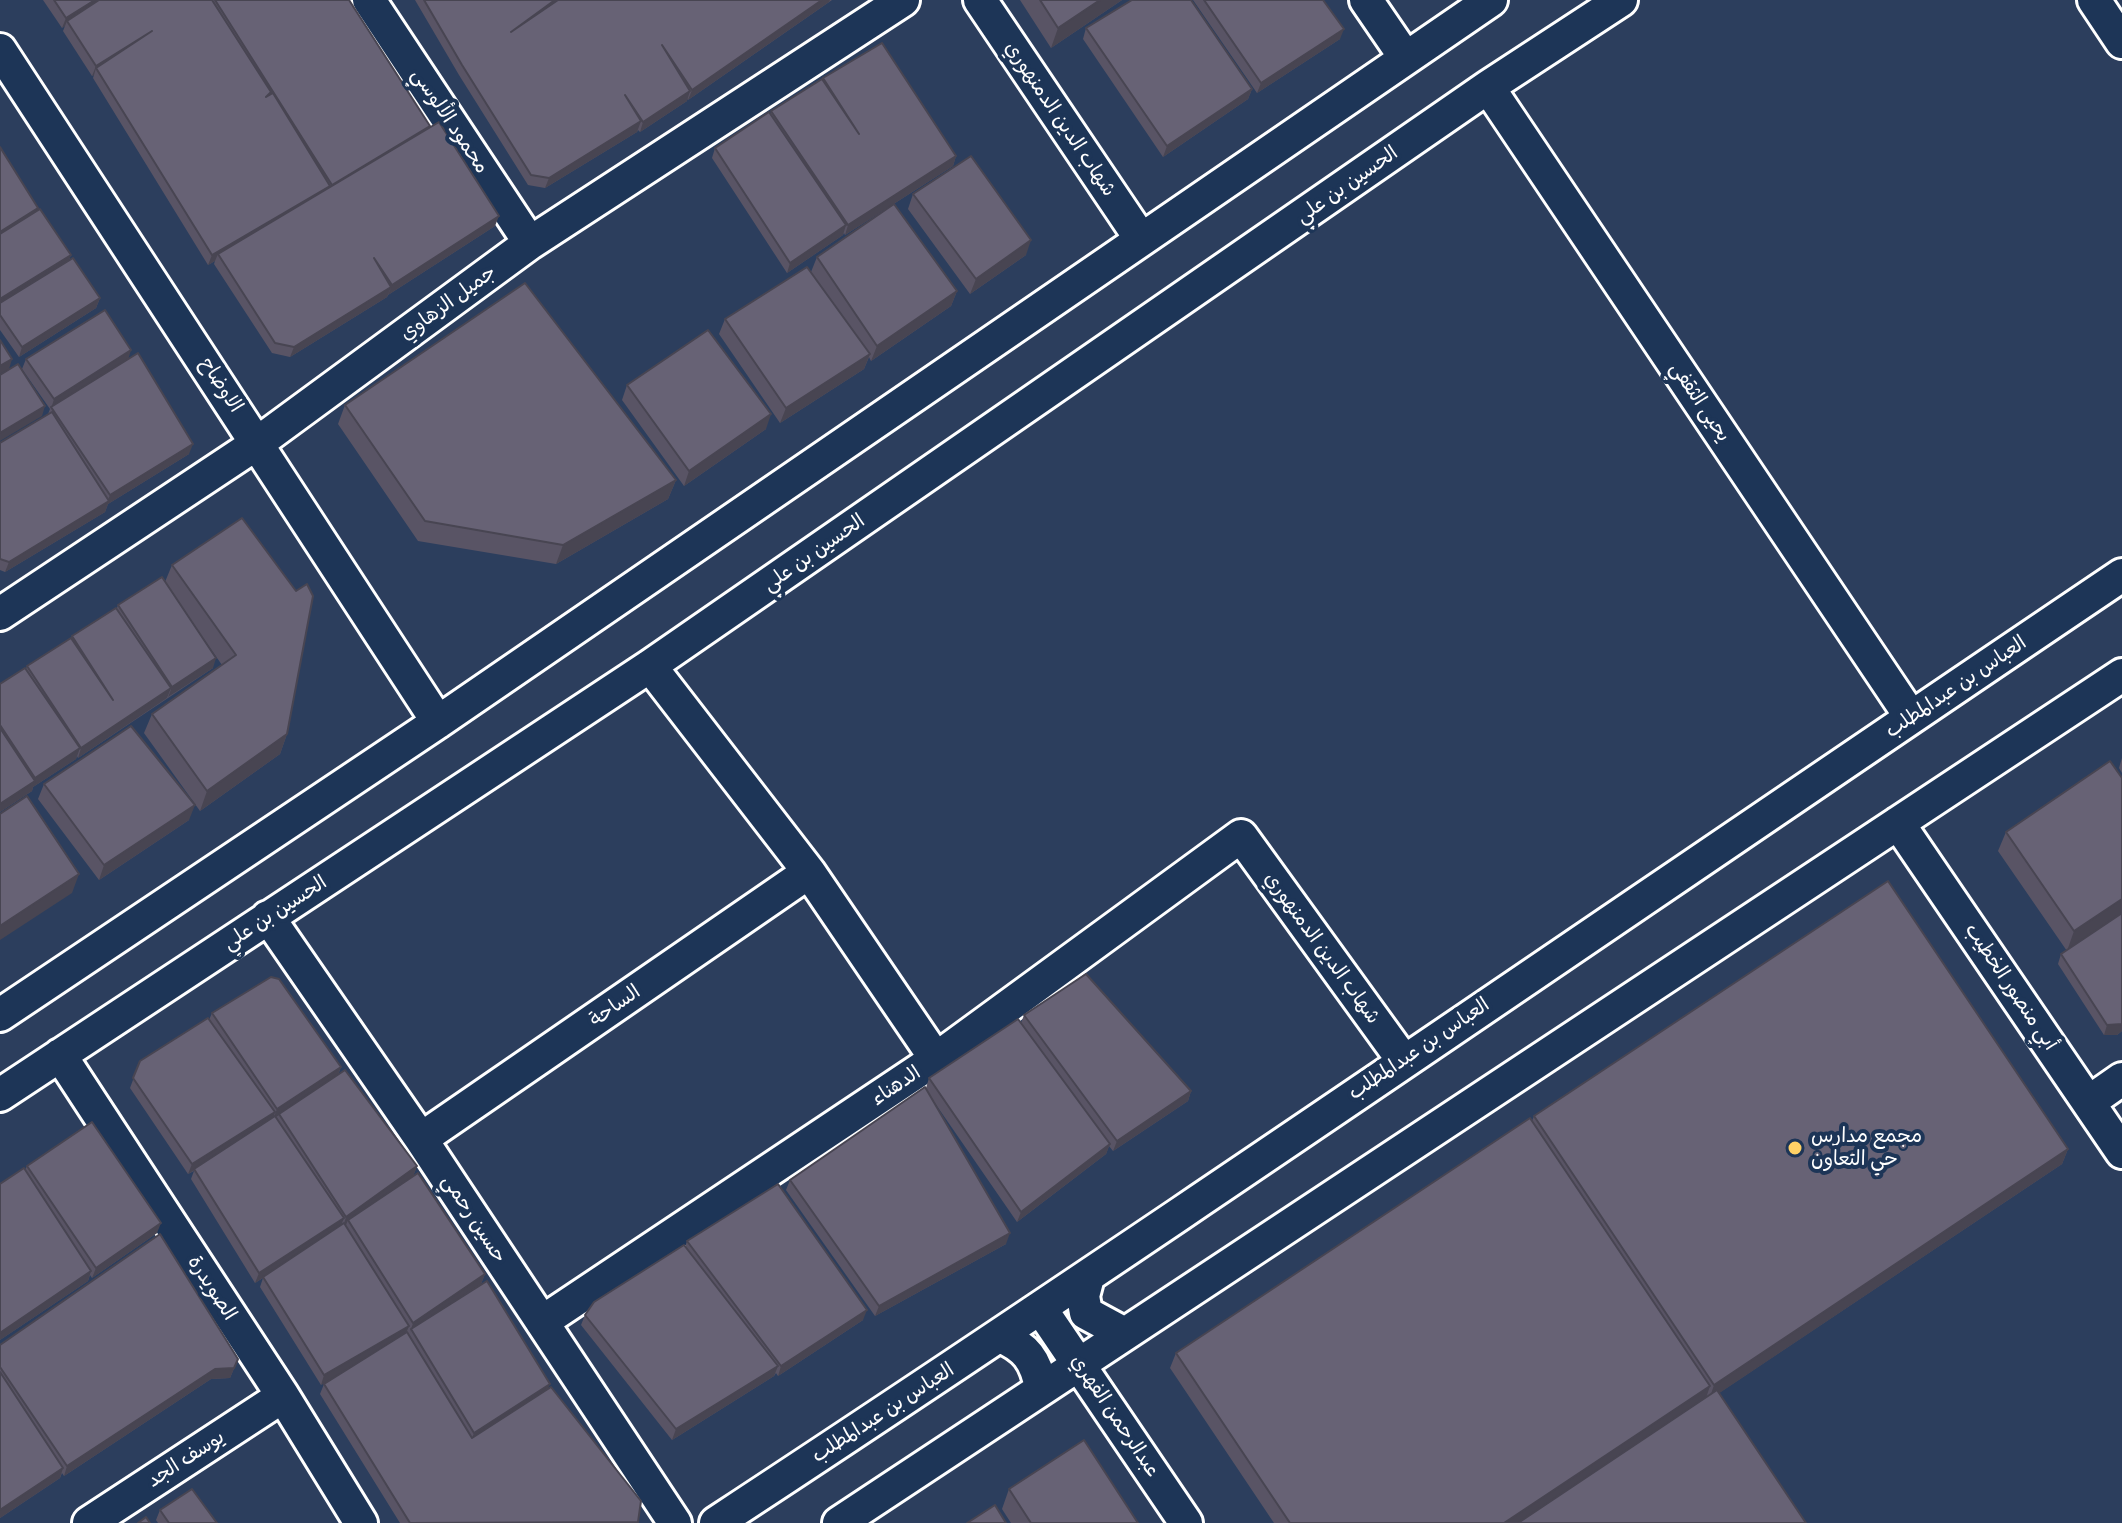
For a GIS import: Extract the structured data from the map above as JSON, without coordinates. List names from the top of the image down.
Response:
{
  "streets": {
    "street": [
      "شهاب الدين الدمنهوري",
      "محمود الألوسي",
      "الحسين بن علي",
      "جميل الزهاوي",
      "الاوضاح",
      "يحيى الثقفي",
      "العباس بن عبدالمطلب",
      "أبي منصور الخطيب",
      "الساحة",
      "الدهناء",
      "حسين رحمي",
      "الصويدرة",
      "عبدالرحمن الفهري",
      "يوسف الجد"
    ]
  },
  "crossings": [
    ["شهاب الدين الدمنهوري", "العباس بن عبدالمطلب"],
    ["شهاب الدين الدمنهوري", "الدهناء"],
    ["محمود الألوسي", "جميل الزهاوي"],
    ["الحسين بن علي", "يحيى الثقفي"],
    ["الحسين بن علي", "حسين رحمي"],
    ["الحسين بن علي", "الصويدرة"],
    ["جميل الزهاوي", "الاوضاح"],
    ["يحيى الثقفي", "العباس بن عبدالمطلب"],
    ["العباس بن عبدالمطلب", "عبدالرحمن الفهري"],
    ["الساحة", "حسين رحمي"],
    ["الدهناء", "حسين رحمي"],
    ["الصويدرة", "يوسف الجد"]
  ],
  "places": ["مجمع مدارس حي التعاون"]
}
